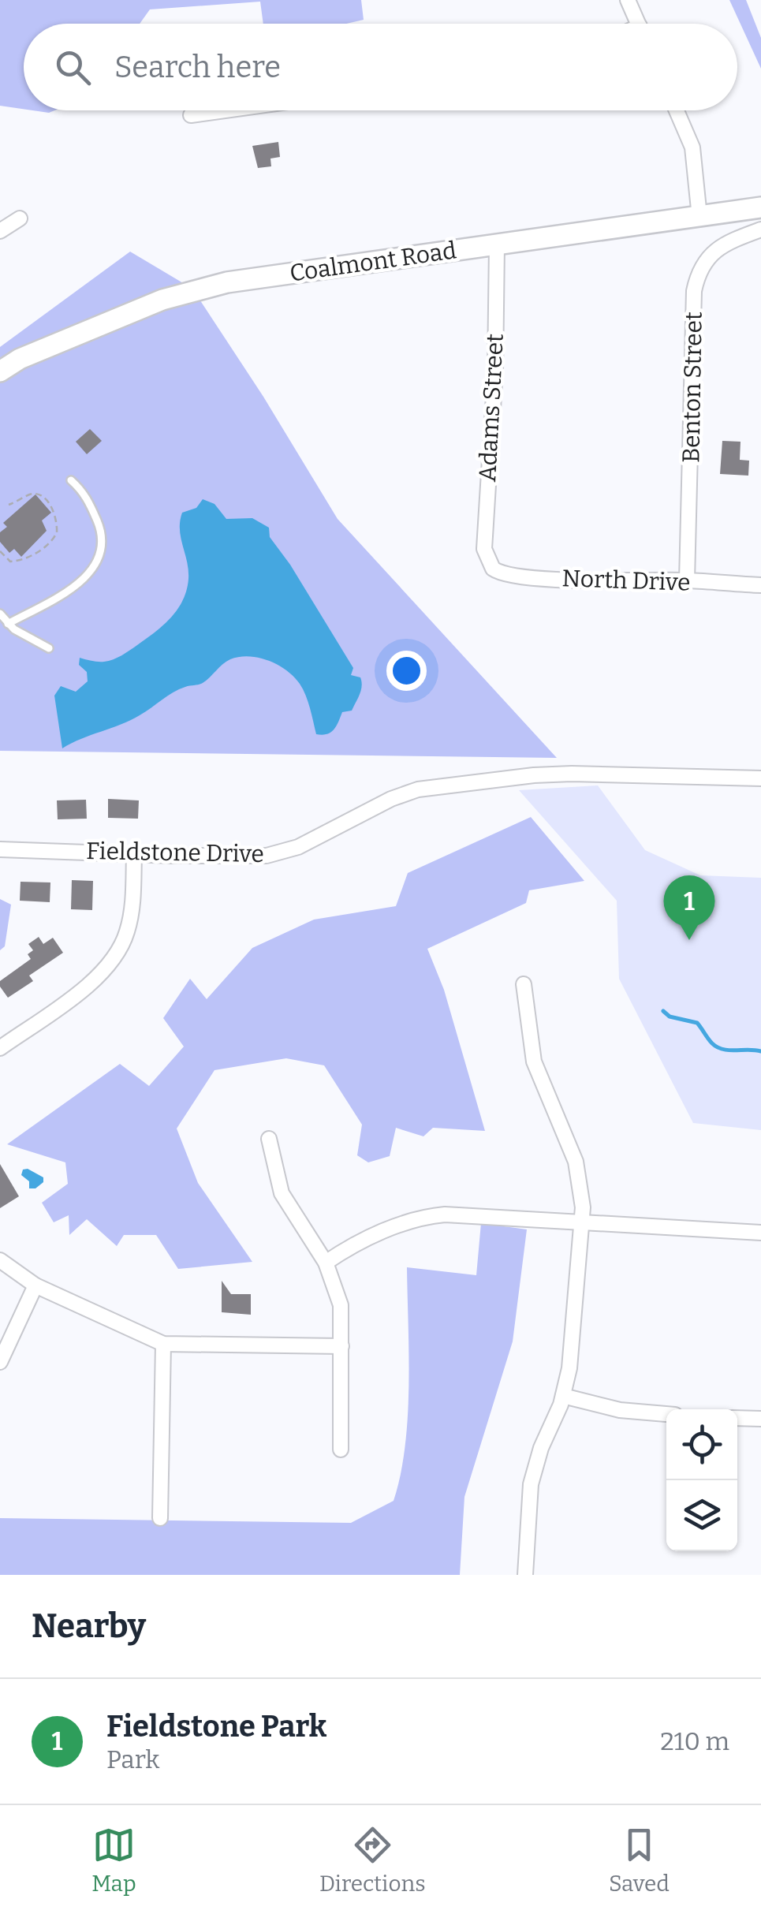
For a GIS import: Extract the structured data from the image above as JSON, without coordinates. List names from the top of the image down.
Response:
{
  "streets": {
    "street": [
      "Coalmont Road",
      "Benton Street",
      "Adams Street",
      "North Drive",
      "Fieldstone Drive"
    ]
  },
  "crossings": [
    ["Coalmont Road", "Adams Street"],
    ["Benton Street", "North Drive"],
    ["Adams Street", "North Drive"]
  ],
  "page": {
    "search": "Search here",
    "pins": "1",
    "heading": "Nearby",
    "list": [
      {
        "mark": "1",
        "name": "Fieldstone Park",
        "note": "Park",
        "value": "210 m"
      }
    ],
    "nav": ["Map", "Directions", "Saved"]
  }
}
